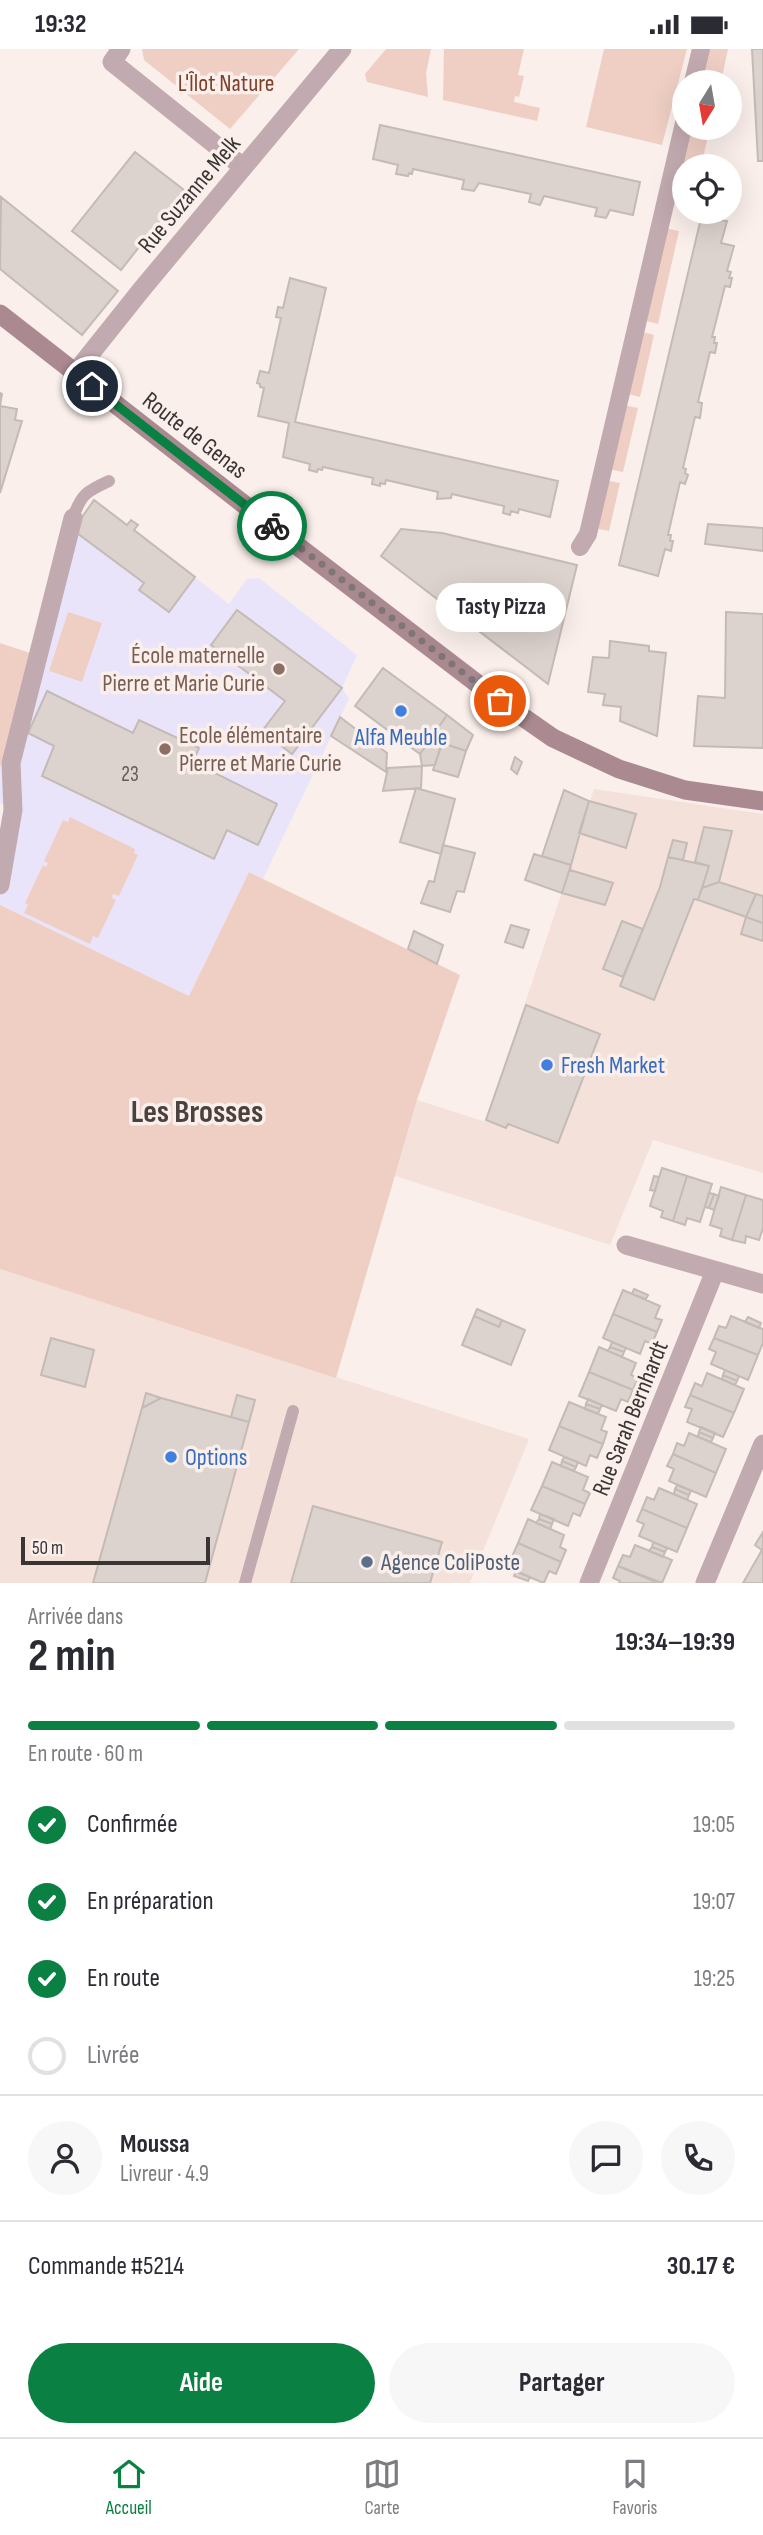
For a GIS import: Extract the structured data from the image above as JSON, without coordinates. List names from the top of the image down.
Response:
{
  "streets": {
    "main road": ["Route de Genas"],
    "street": ["Rue Suzanne Melk", "Rue Sarah Bernhardt"]
  },
  "crossings": [
    ["Rue Suzanne Melk", "Route de Genas"]
  ],
  "districts": ["Les Brosses"],
  "parks": ["L'Îlot Nature"],
  "places": [
    "École maternelle Pierre et Marie Curie",
    "Tasty Pizza",
    "Alfa Meuble",
    "Ecole élémentaire Pierre et Marie Curie",
    "Fresh Market",
    "Options",
    "Agence ColiPoste"
  ],
  "house_numbers": ["23"],
  "scale_bar": "50 m",
  "north": "bottom",
  "page": {
    "status": "19:32",
    "bubble": "Tasty Pizza",
    "scale": "50 m",
    "heading": ["2 min", "Arrivée dans", "19:34–19:39"],
    "panel": [
      "Moussa",
      "Livreur · 4.9",
      "Commande #5214",
      "30.17 €"
    ],
    "bar": "En route · 60 m",
    "list": [
      ["Confirmée", "19:05"],
      ["En préparation", "19:07"],
      ["En route", "19:25"],
      "Livrée"
    ],
    "buttons": ["Aide", "Partager"],
    "tabs": ["Accueil", "Carte", "Favoris"]
  }
}
